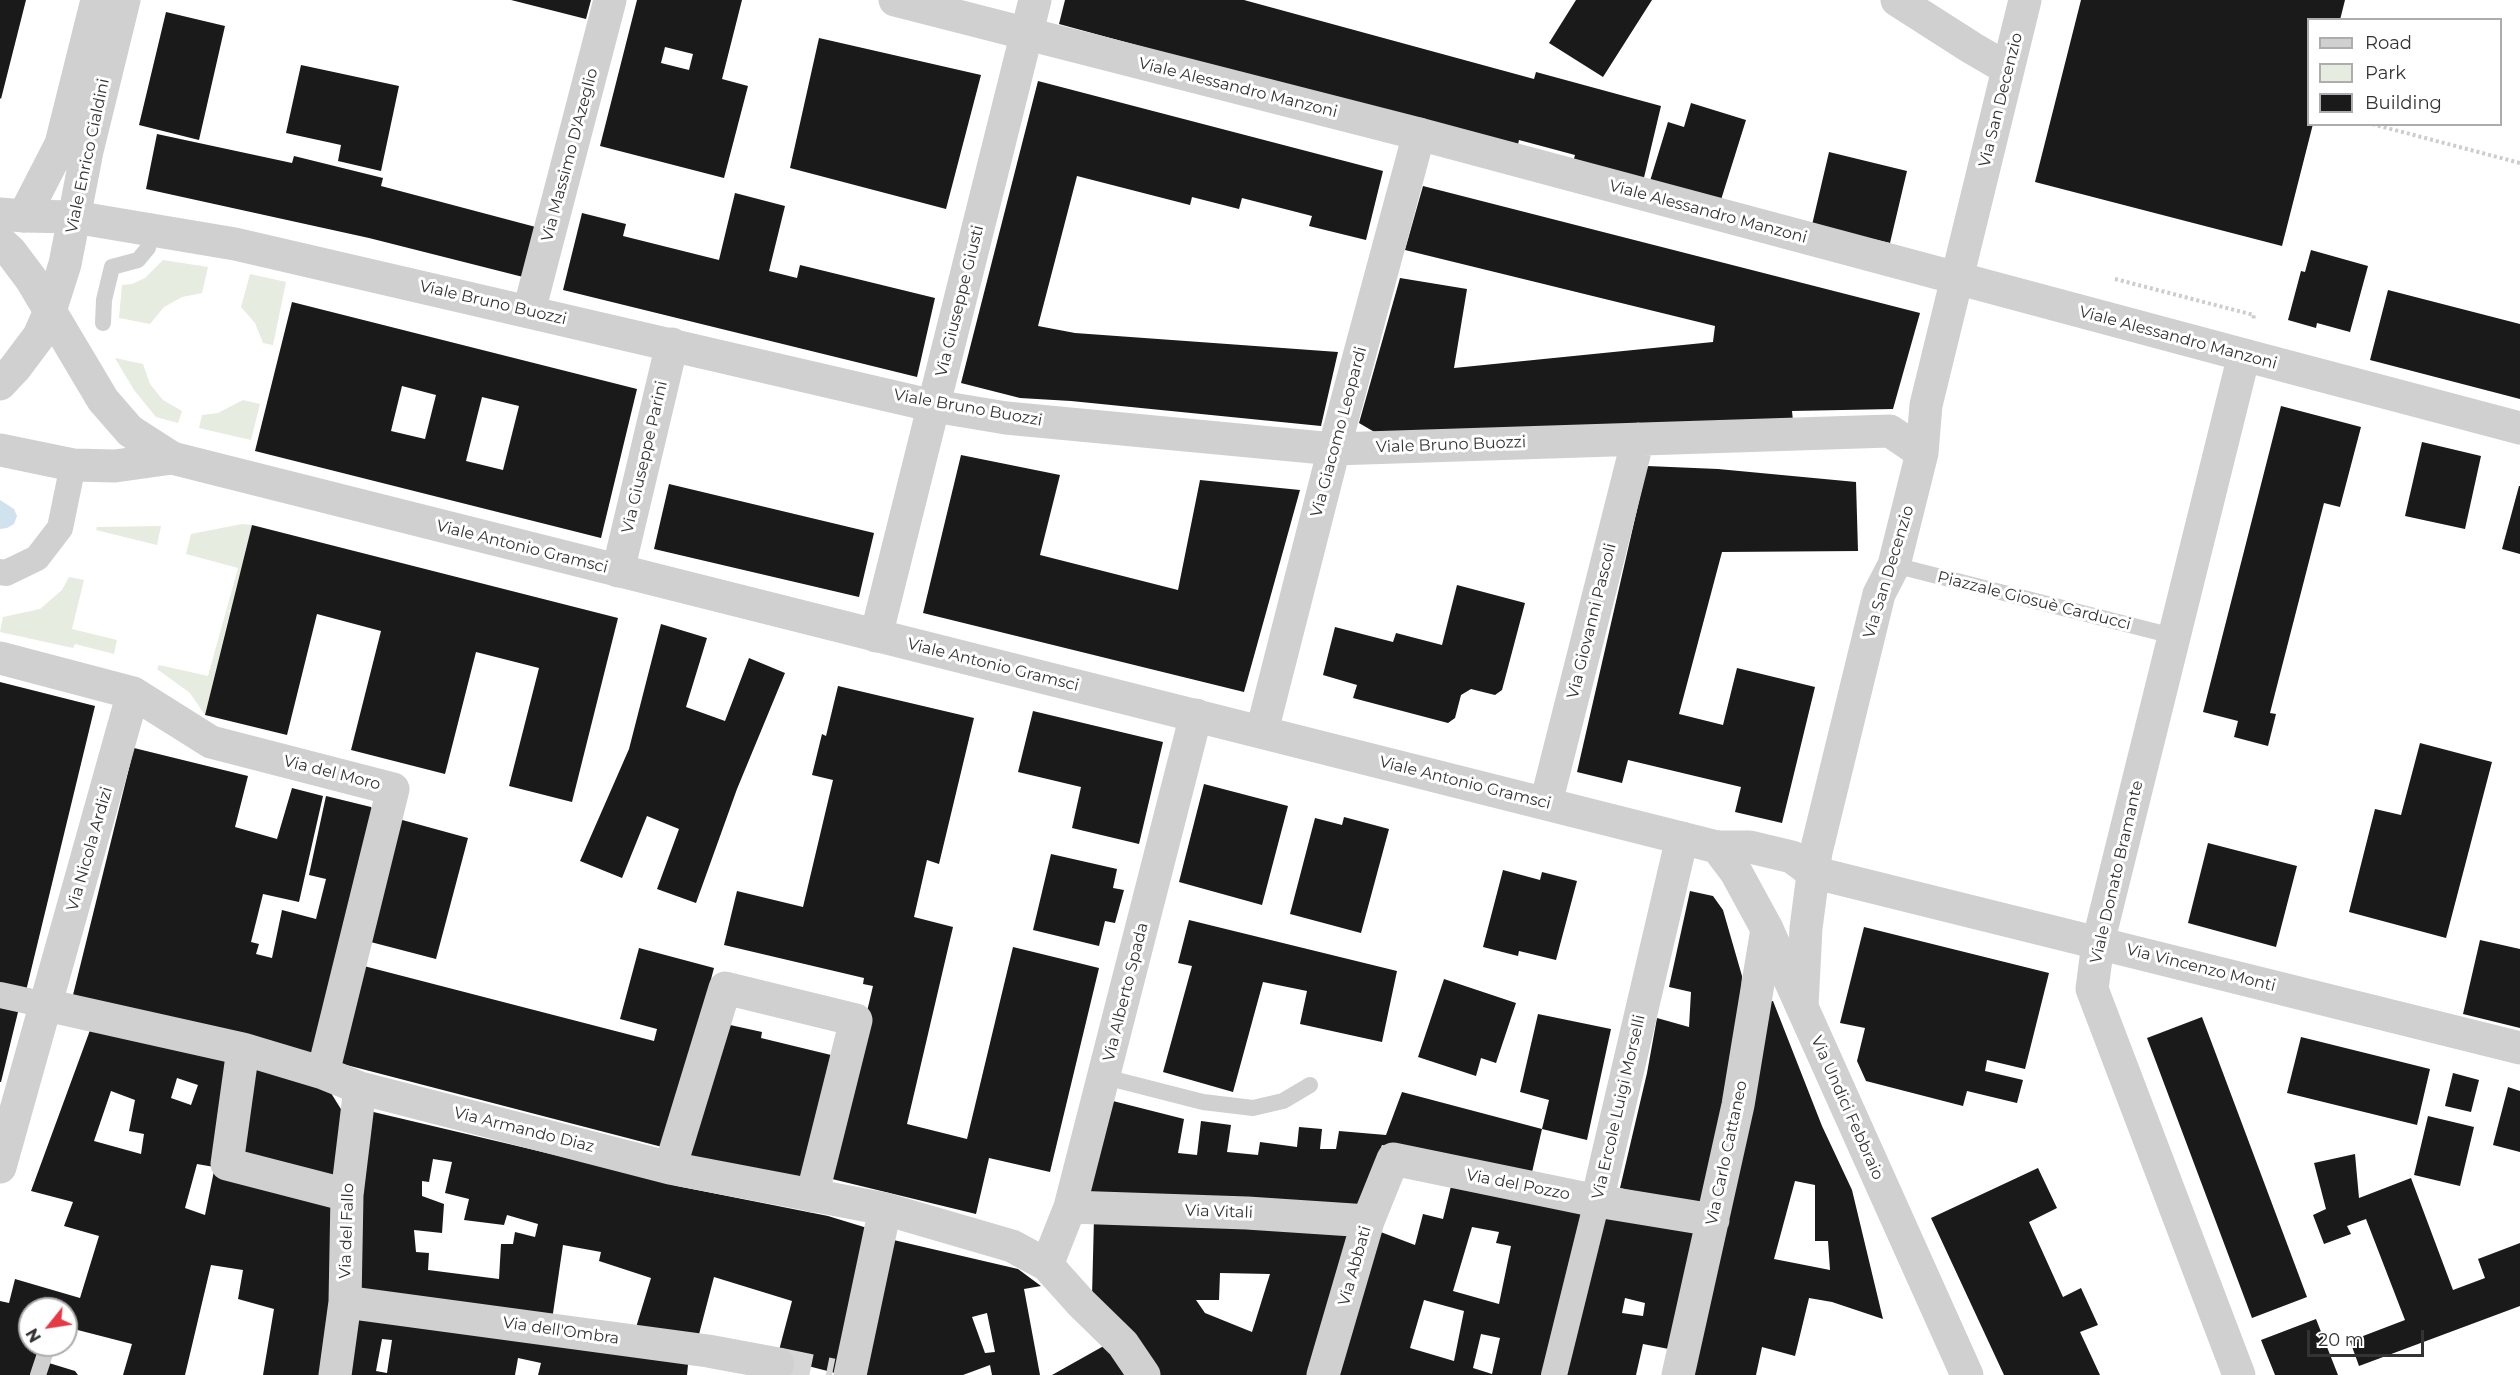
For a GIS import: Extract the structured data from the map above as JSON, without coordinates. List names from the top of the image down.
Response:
{
  "streets": {
    "street": [
      "Viale Alessandro Manzoni",
      "Via San Decenzio",
      "Via Massimo D'Azeglio",
      "Viale Enrico Cialdini",
      "Via Giuseppe Giusti",
      "Viale Bruno Buozzi",
      "Via Giacomo Leopardi",
      "Via Giuseppe Parini",
      "Viale Antonio Gramsci",
      "Via Giovanni Pascoli",
      "Via del Moro",
      "Via Nicola Ardizi",
      "Viale Donato Bramante",
      "Via Vincenzo Monti",
      "Via Alberto Spada",
      "Via Ercole Luigi Morselli",
      "Via Undici Febbraio",
      "Via Armando Diaz",
      "Via Carlo Cattaneo",
      "Via del Pozzo",
      "Via Vitali",
      "Via del Fallo",
      "Via Abbati",
      "Via dell'Ombra"
    ],
    "lane": ["Piazzale Giosuè Carducci"]
  },
  "crossings": [
    ["Viale Alessandro Manzoni", "Via San Decenzio"],
    ["Viale Alessandro Manzoni", "Via Giuseppe Giusti"],
    ["Viale Alessandro Manzoni", "Via Giacomo Leopardi"],
    ["Viale Alessandro Manzoni", "Viale Donato Bramante"],
    ["Via San Decenzio", "Viale Bruno Buozzi"],
    ["Via San Decenzio", "Viale Antonio Gramsci"],
    ["Via San Decenzio", "Piazzale Giosuè Carducci"],
    ["Via San Decenzio", "Via Vincenzo Monti"],
    ["Via San Decenzio", "Via Undici Febbraio"],
    ["Via Massimo D'Azeglio", "Viale Bruno Buozzi"],
    ["Viale Enrico Cialdini", "Viale Bruno Buozzi"],
    ["Viale Enrico Cialdini", "Viale Antonio Gramsci"],
    ["Via Giuseppe Giusti", "Viale Bruno Buozzi"],
    ["Via Giuseppe Giusti", "Viale Antonio Gramsci"],
    ["Viale Bruno Buozzi", "Via Giacomo Leopardi"],
    ["Viale Bruno Buozzi", "Via Giuseppe Parini"],
    ["Viale Bruno Buozzi", "Via Giovanni Pascoli"],
    ["Via Giacomo Leopardi", "Viale Antonio Gramsci"],
    ["Via Giuseppe Parini", "Viale Antonio Gramsci"],
    ["Viale Antonio Gramsci", "Via Giovanni Pascoli"],
    ["Viale Antonio Gramsci", "Via Vincenzo Monti"],
    ["Viale Antonio Gramsci", "Via Alberto Spada"],
    ["Viale Antonio Gramsci", "Via Ercole Luigi Morselli"],
    ["Viale Antonio Gramsci", "Via Undici Febbraio"],
    ["Piazzale Giosuè Carducci", "Viale Donato Bramante"],
    ["Via del Moro", "Via Nicola Ardizi"],
    ["Via del Moro", "Via Armando Diaz"],
    ["Via Nicola Ardizi", "Via Armando Diaz"],
    ["Viale Donato Bramante", "Via Vincenzo Monti"],
    ["Via Alberto Spada", "Via Armando Diaz"],
    ["Via Alberto Spada", "Via Vitali"],
    ["Via Ercole Luigi Morselli", "Via del Pozzo"],
    ["Via Undici Febbraio", "Via Carlo Cattaneo"],
    ["Via Armando Diaz", "Via del Fallo"],
    ["Via Carlo Cattaneo", "Via del Pozzo"],
    ["Via del Pozzo", "Via Abbati"],
    ["Via Vitali", "Via Abbati"],
    ["Via del Fallo", "Via dell'Ombra"]
  ],
  "legend": ["Road", "Park", "Building"],
  "scale_bar": "20 m",
  "north": "bottom left"
}
